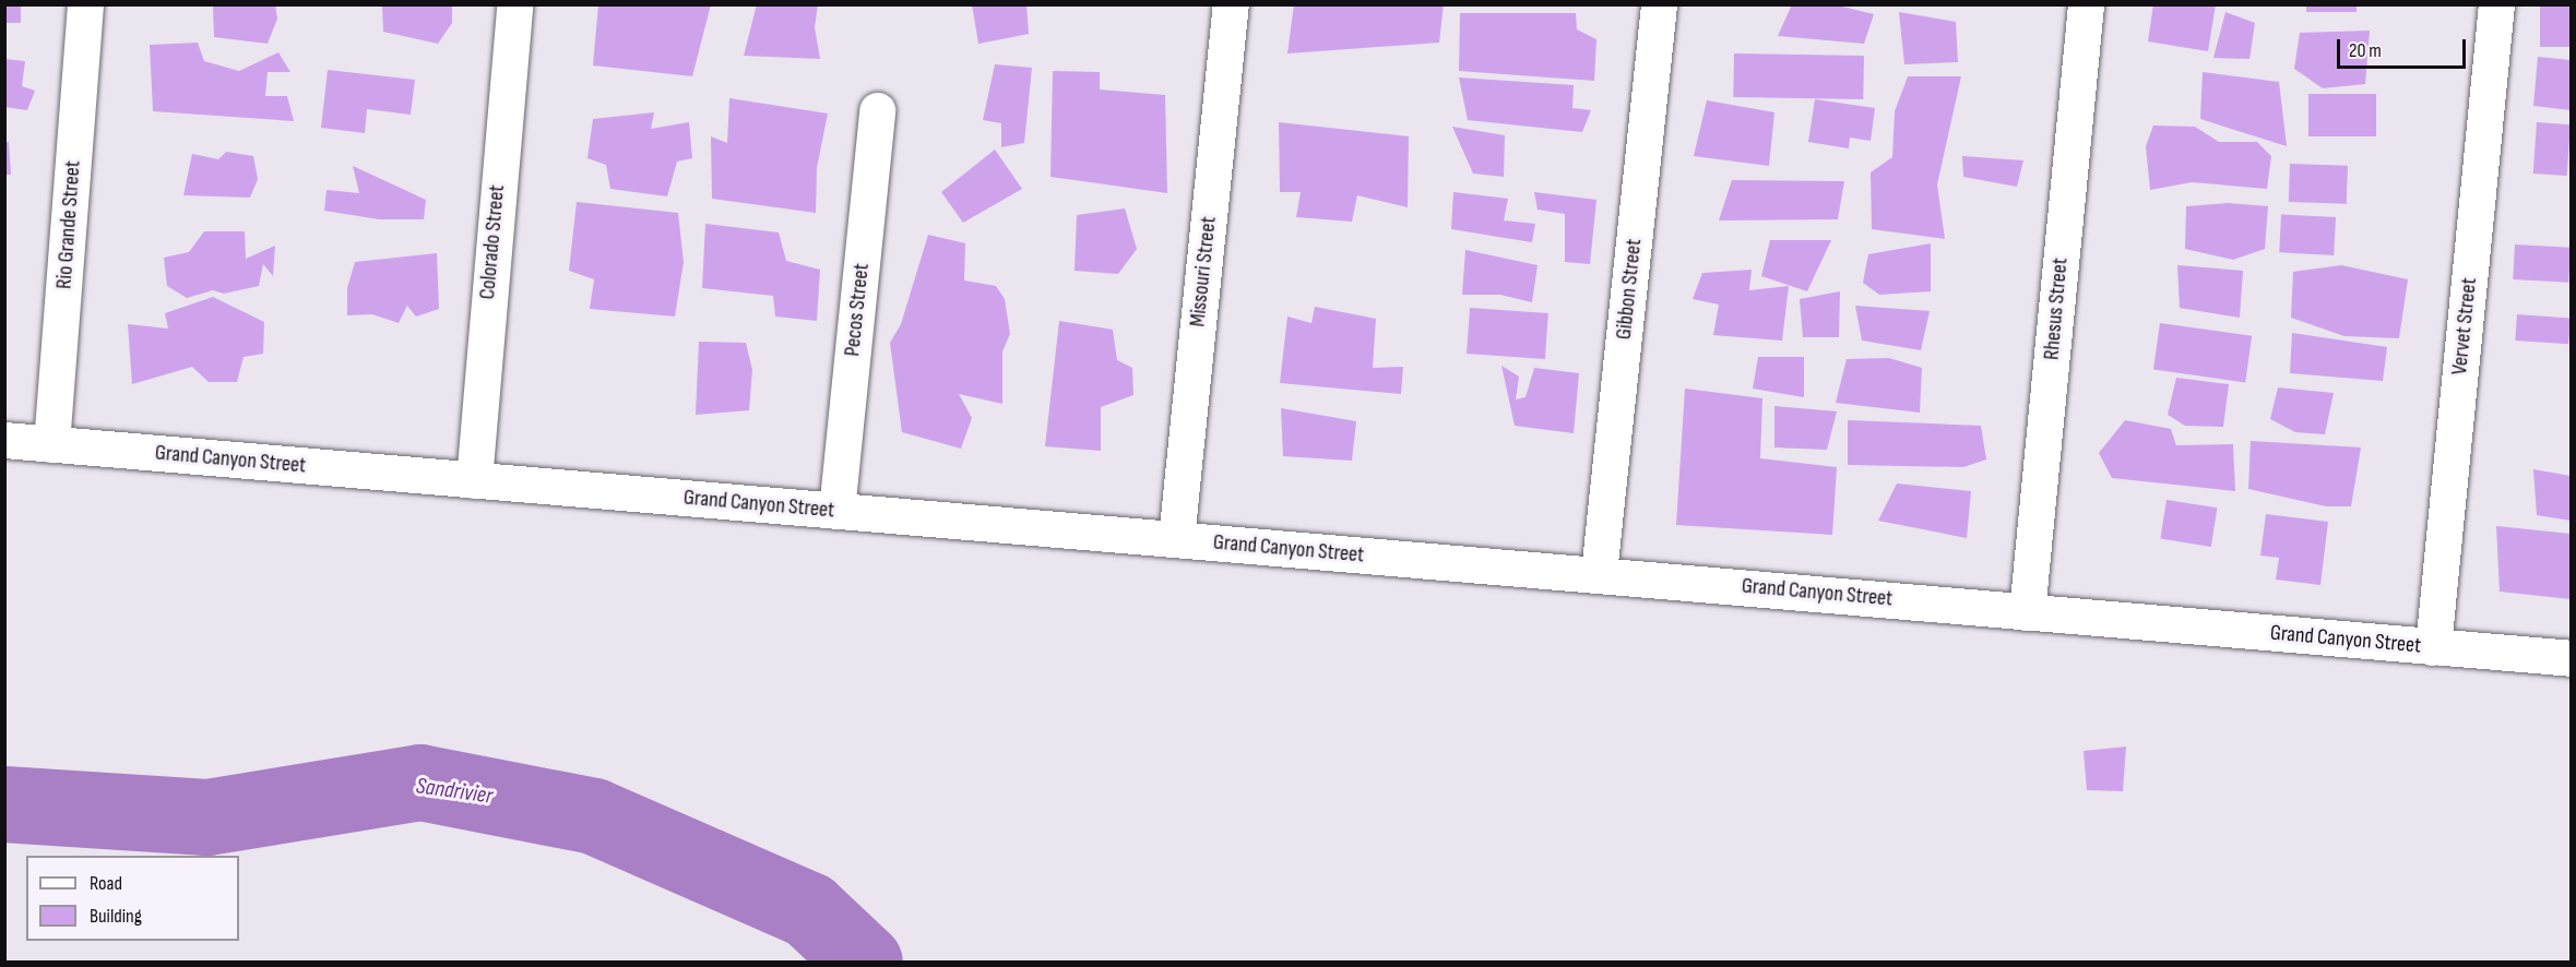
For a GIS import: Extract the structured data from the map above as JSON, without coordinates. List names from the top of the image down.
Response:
{
  "streets": {
    "street": [
      "Rio Grande Street",
      "Colorado Street",
      "Missouri Street",
      "Gibbon Street",
      "Rhesus Street",
      "Pecos Street",
      "Vervet Street",
      "Grand Canyon Street"
    ]
  },
  "crossings": [
    ["Rio Grande Street", "Grand Canyon Street"],
    ["Colorado Street", "Grand Canyon Street"],
    ["Missouri Street", "Grand Canyon Street"],
    ["Gibbon Street", "Grand Canyon Street"],
    ["Rhesus Street", "Grand Canyon Street"],
    ["Pecos Street", "Grand Canyon Street"],
    ["Vervet Street", "Grand Canyon Street"]
  ],
  "water": ["Sandrivier"],
  "legend": ["Road", "Building"],
  "scale_bar": "20 m"
}
